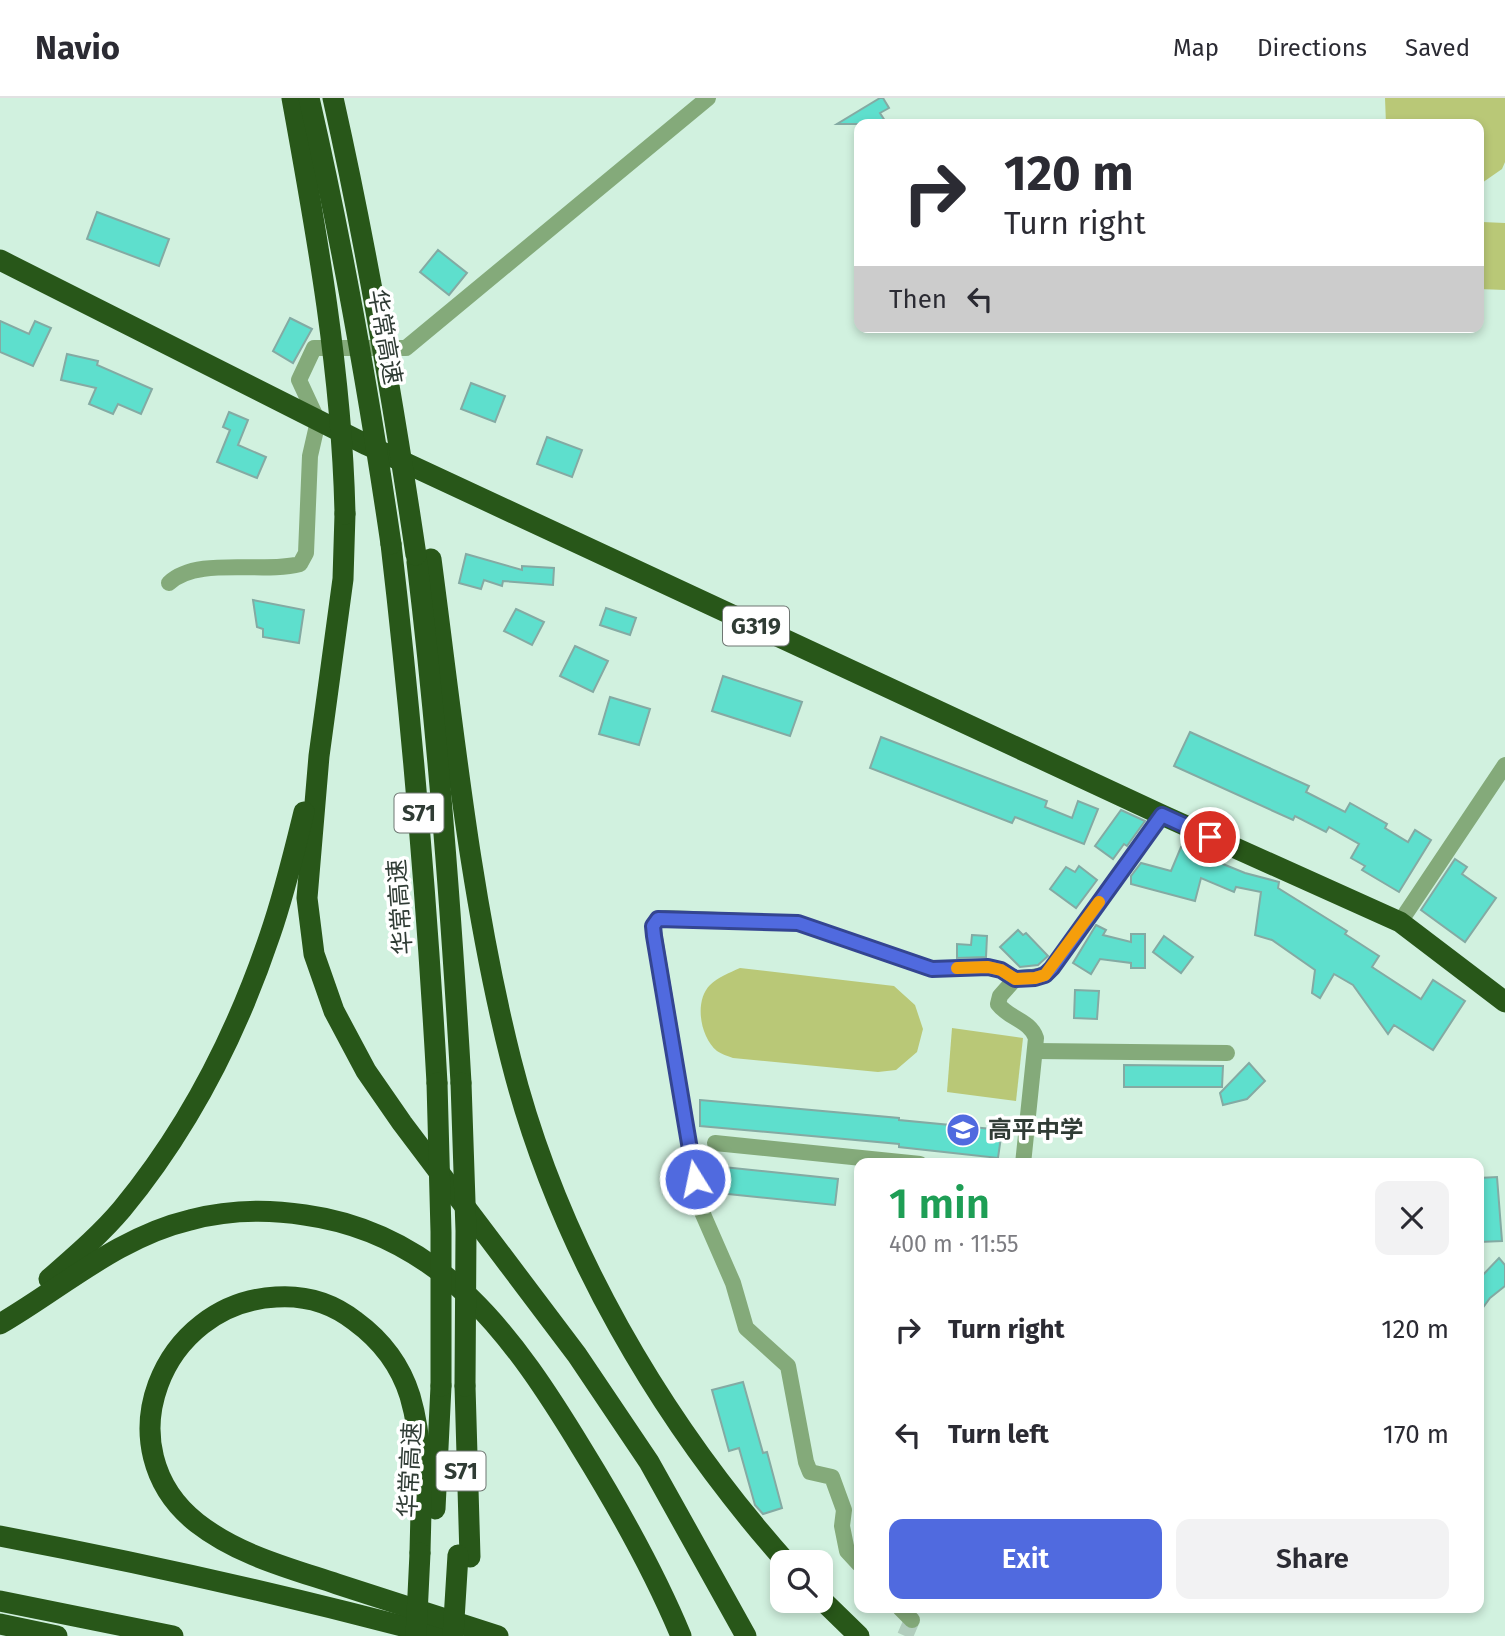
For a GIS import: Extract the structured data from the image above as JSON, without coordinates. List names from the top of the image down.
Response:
{
  "streets": {
    "highway": ["华常高速", "G319", "S71"]
  },
  "places": {
    "school or university": ["高平中学"]
  },
  "page": {
    "header": "Navio",
    "nav": ["Map", "Directions", "Saved"],
    "turn": ["120 m", "Turn right"],
    "then": "Then",
    "heading": ["1 min", "400 m · 11:55"],
    "list": [
      {
        "name": "Turn right",
        "value": "120 m"
      },
      {
        "name": "Turn left",
        "value": "170 m"
      }
    ],
    "buttons": ["Exit", "Share"]
  }
}
